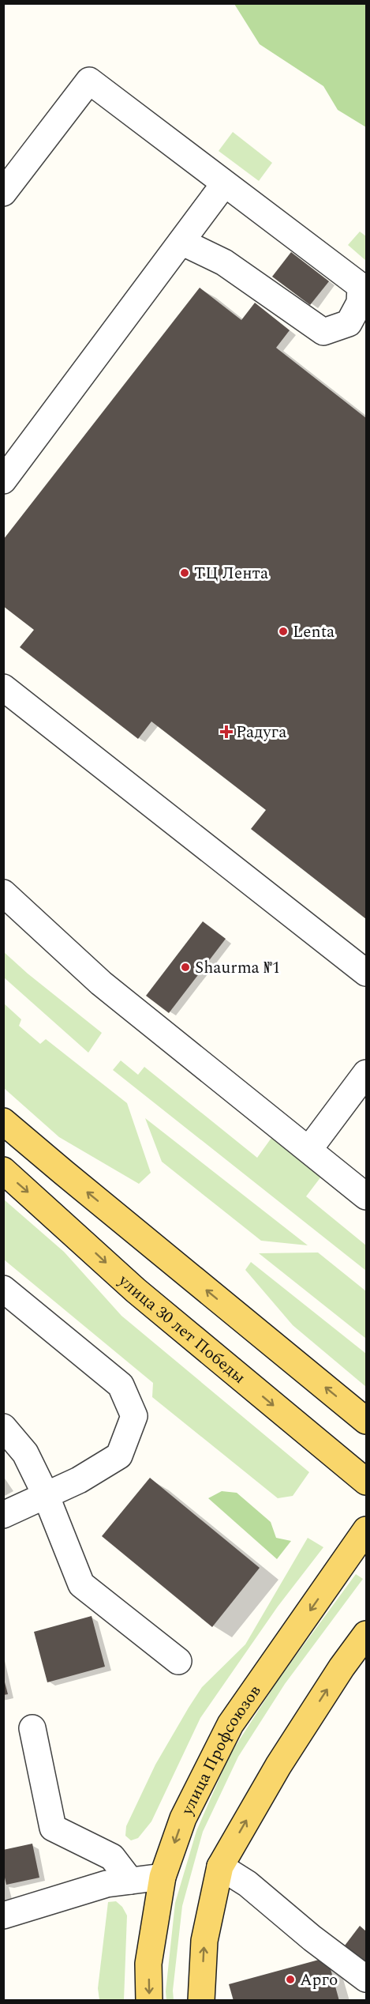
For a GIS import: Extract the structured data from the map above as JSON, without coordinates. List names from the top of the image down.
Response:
{
  "streets": {
    "main road": ["улица 30 лет Победы", "улица Профсоюзов"]
  },
  "places": {
    "other": [
      "ТЦ Лента",
      "Lenta",
      "Shaurma №1",
      "Арго"
    ],
    "health": ["Радуга"]
  }
}
